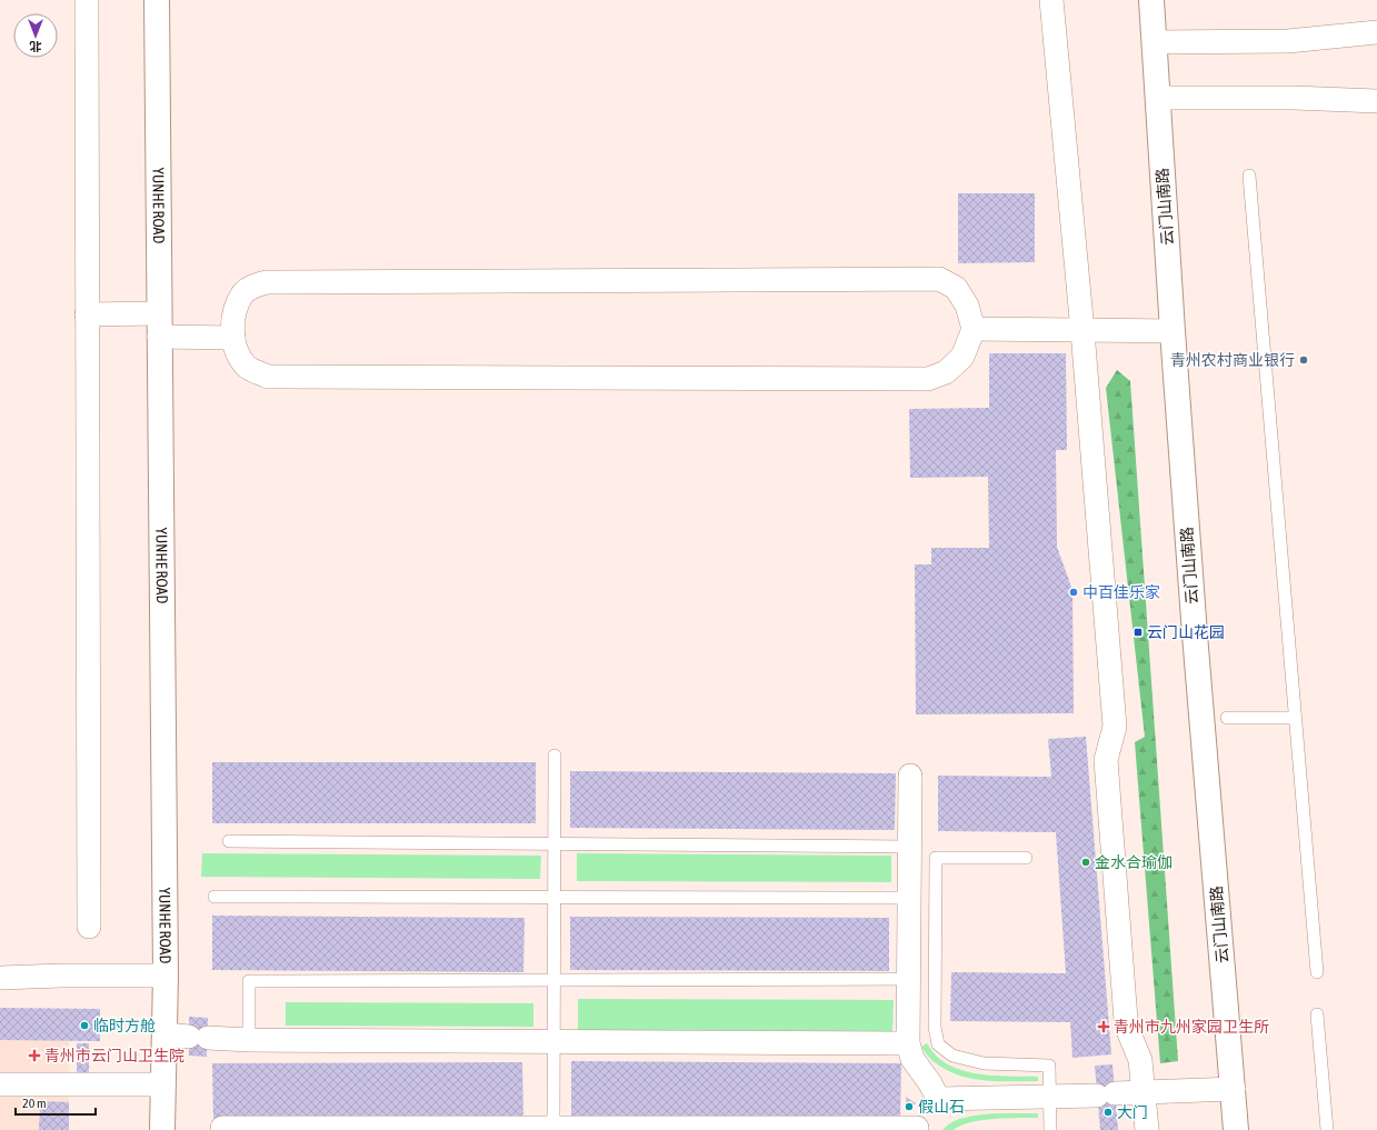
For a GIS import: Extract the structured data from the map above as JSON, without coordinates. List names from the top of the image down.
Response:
{
  "streets": {
    "street": ["YUNHE ROAD", "云门山南路"]
  },
  "places": {
    "other": [
      "青州农村商业银行",
      "中百佳乐家",
      "金水合瑜伽",
      "临时方舱",
      "假山石",
      "大门"
    ],
    "transit": ["云门山花园"],
    "health": ["青州市九州家园卫生所", "青州市云门山卫生院"]
  },
  "scale_bar": "20 m",
  "north": "bottom"
}
